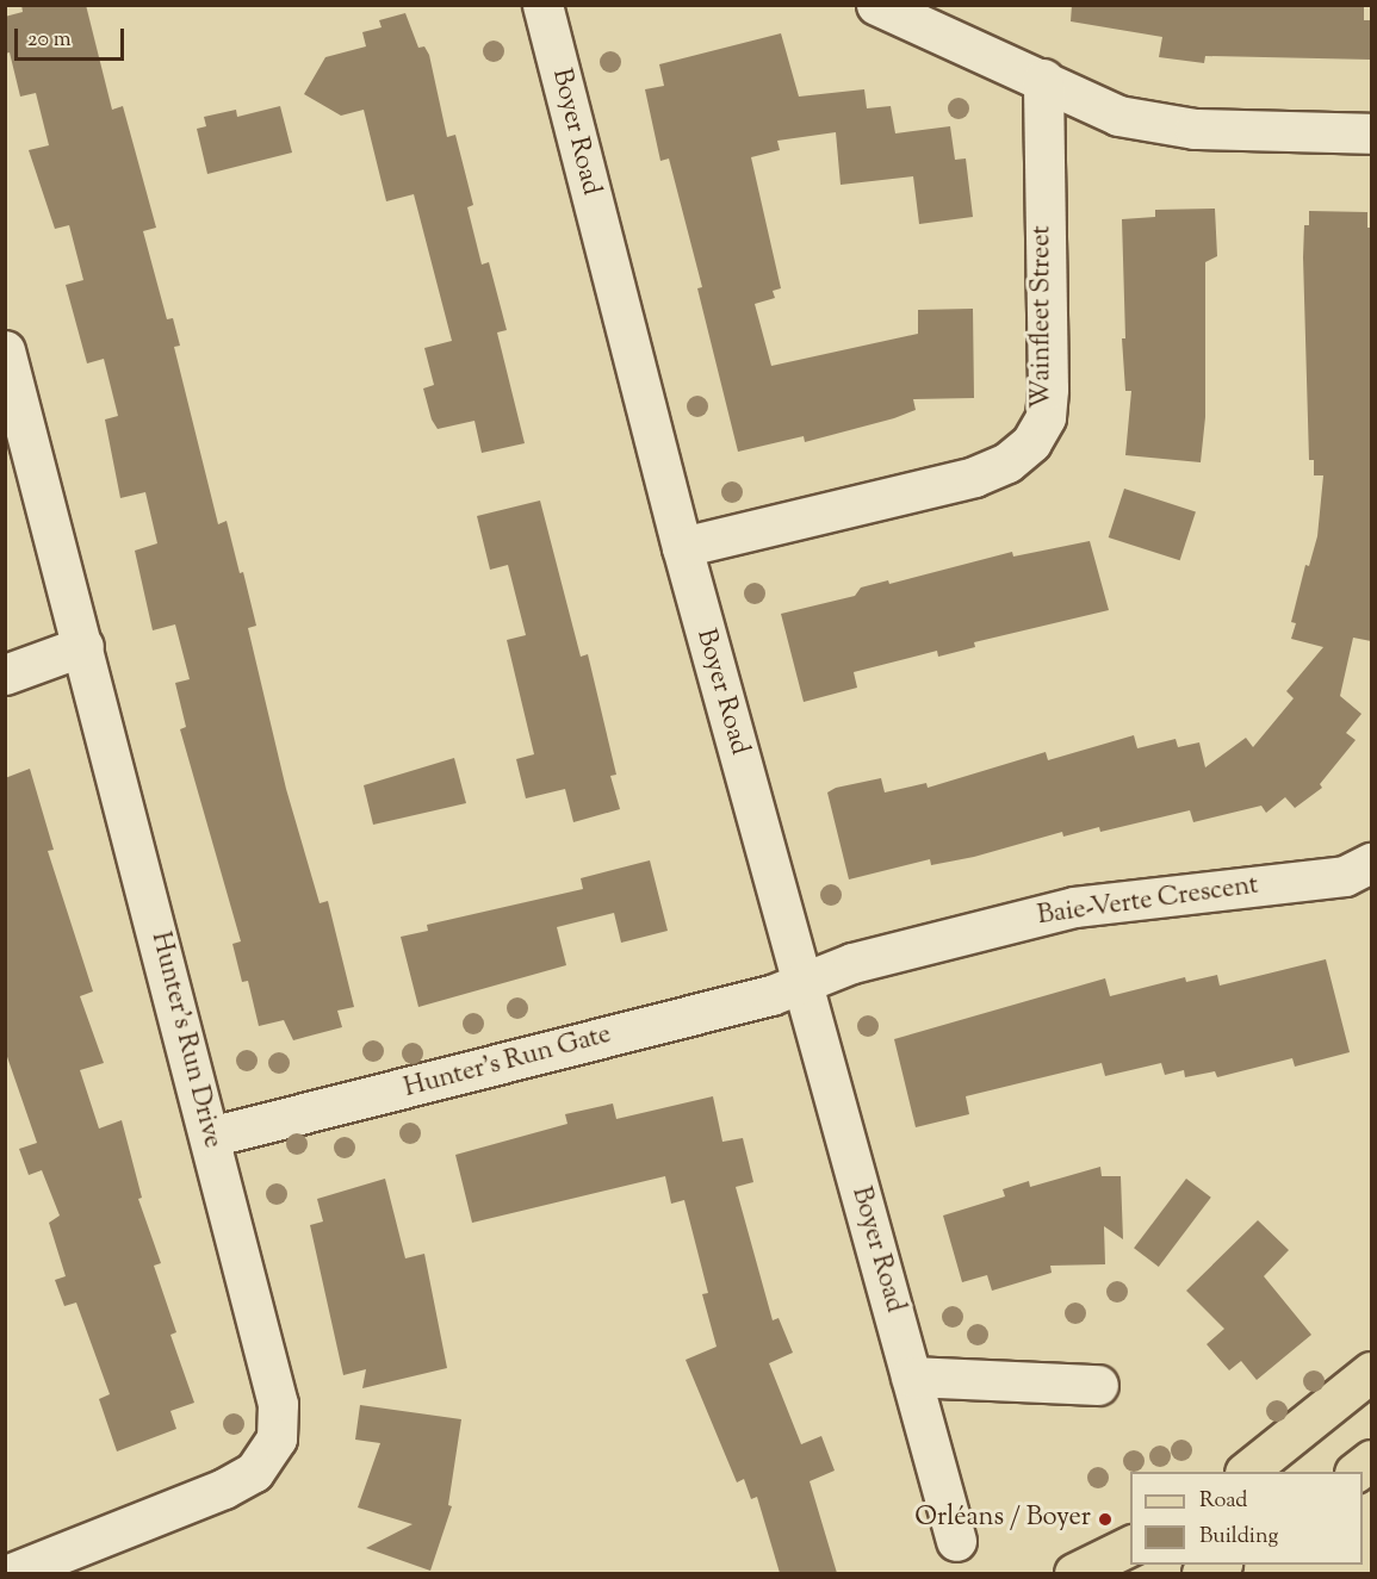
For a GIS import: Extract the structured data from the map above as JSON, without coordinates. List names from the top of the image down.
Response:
{
  "streets": {
    "street": [
      "Boyer Road",
      "Wainfleet Street",
      "Baie-Verte Crescent",
      "Hunter's Run Drive",
      "Hunter's Run Gate"
    ]
  },
  "crossings": [
    ["Boyer Road", "Wainfleet Street"],
    ["Boyer Road", "Baie-Verte Crescent"],
    ["Boyer Road", "Hunter's Run Gate"],
    ["Baie-Verte Crescent", "Hunter's Run Gate"],
    ["Hunter's Run Drive", "Hunter's Run Gate"]
  ],
  "places": ["Orléans / Boyer"],
  "legend": ["Road", "Building"],
  "scale_bar": "20 m"
}
